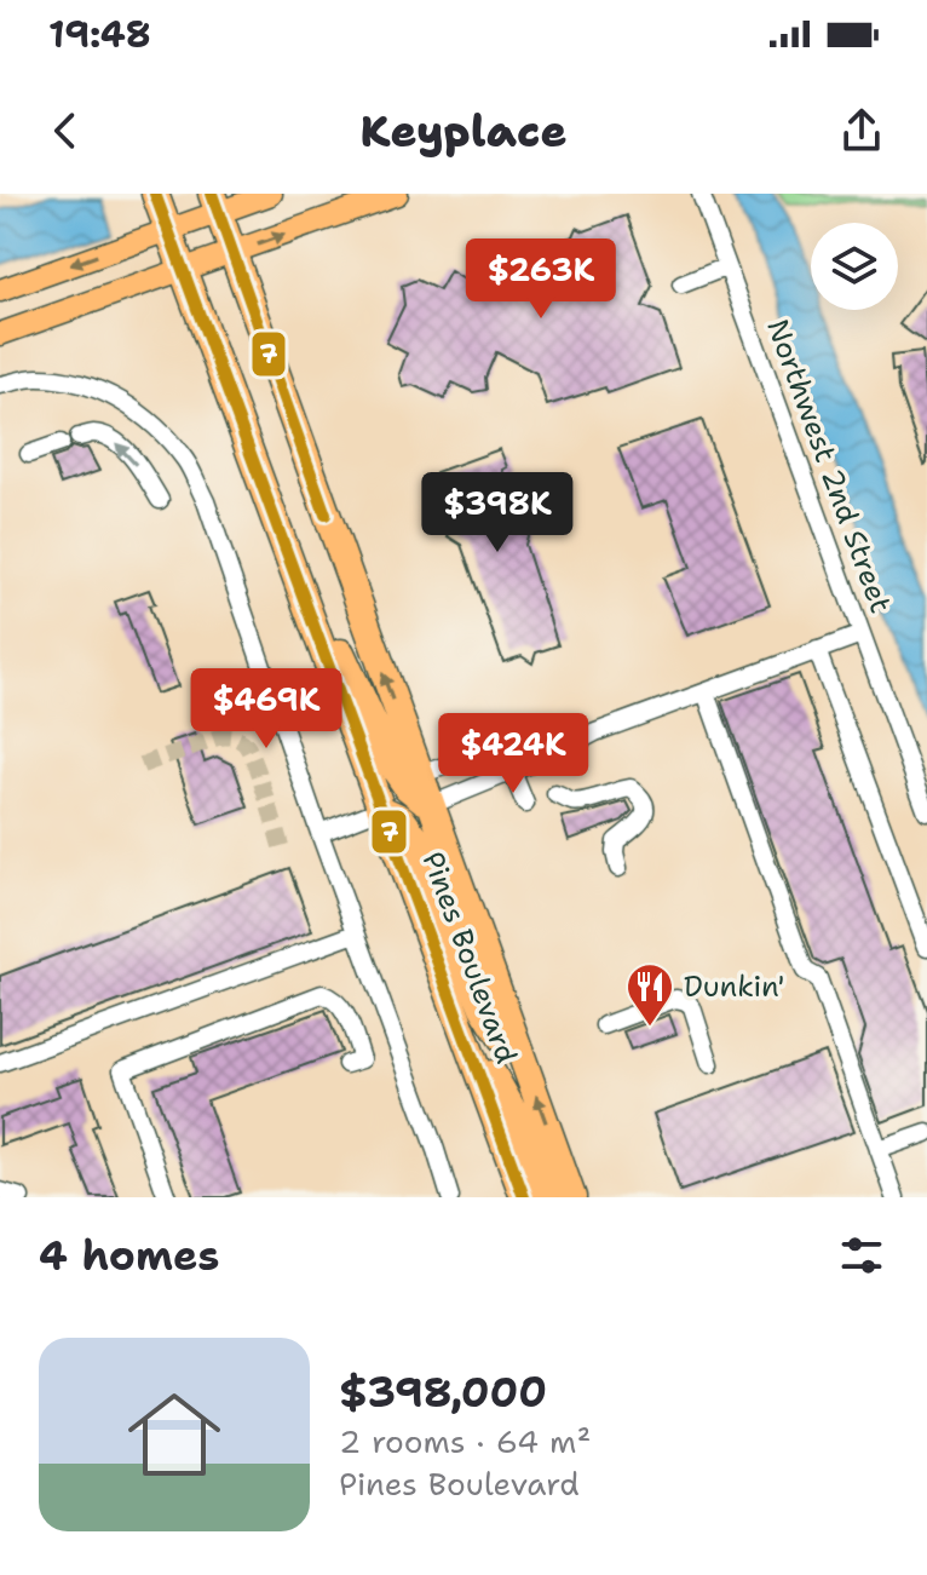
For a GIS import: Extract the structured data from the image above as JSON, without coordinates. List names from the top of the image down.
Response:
{
  "streets": {
    "highway": ["Pines Boulevard"],
    "street": ["Northwest 2nd Street"]
  },
  "places": {
    "restaurant": ["Dunkin'"]
  },
  "lines": ["transit line 7"],
  "page": {
    "status": "19:48",
    "header": "Keyplace",
    "price": [
      "$263K",
      "$398K",
      "$469K",
      "$424K"
    ],
    "heading": "4 homes",
    "list": [
      {
        "name": "$398,000",
        "note": "2 rooms · 64 m² · Pines Boulevard"
      }
    ]
  }
}
